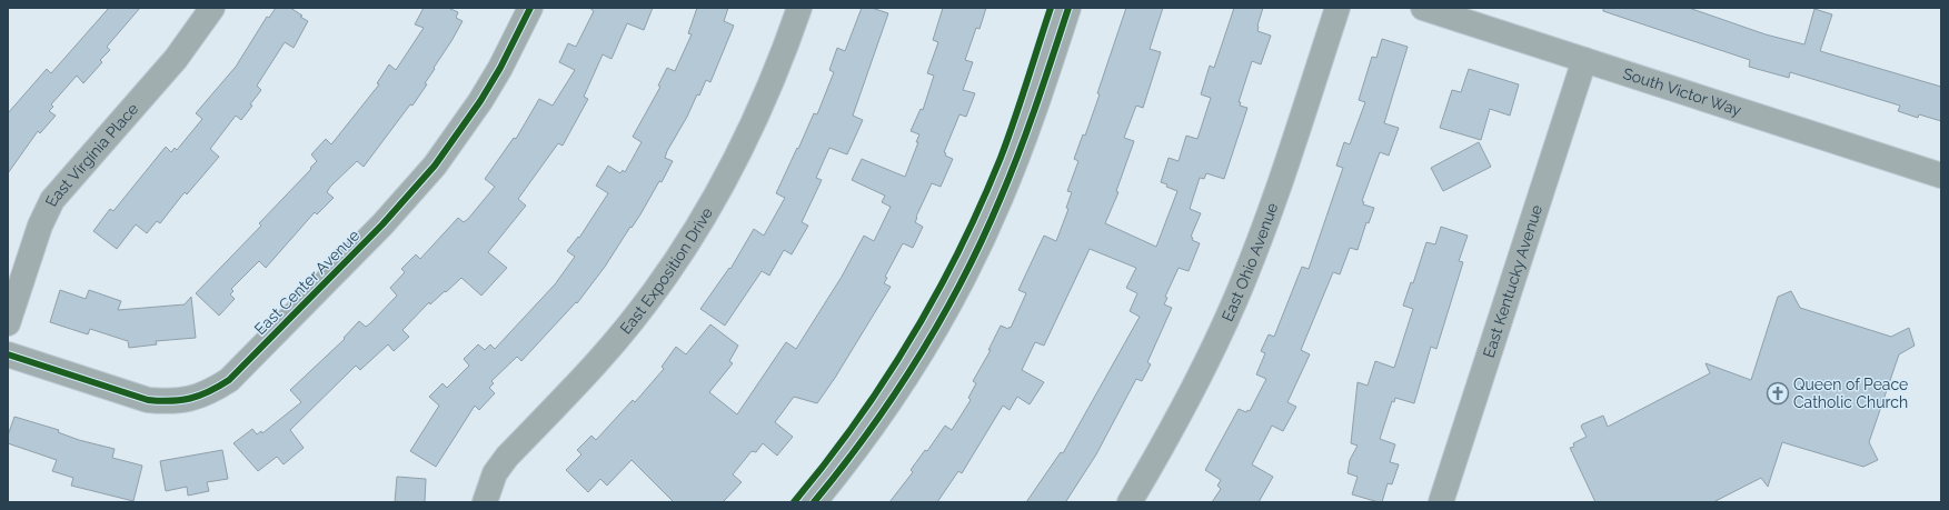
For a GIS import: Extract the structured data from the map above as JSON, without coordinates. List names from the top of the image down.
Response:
{
  "streets": {
    "street": [
      "South Victor Way",
      "East Virginia Place",
      "East Ohio Avenue",
      "East Exposition Drive",
      "East Kentucky Avenue",
      "East Center Avenue"
    ]
  },
  "crossings": [
    ["South Victor Way", "East Kentucky Avenue"]
  ],
  "places": {
    "church": ["Queen of Peace Catholic Church"]
  }
}
